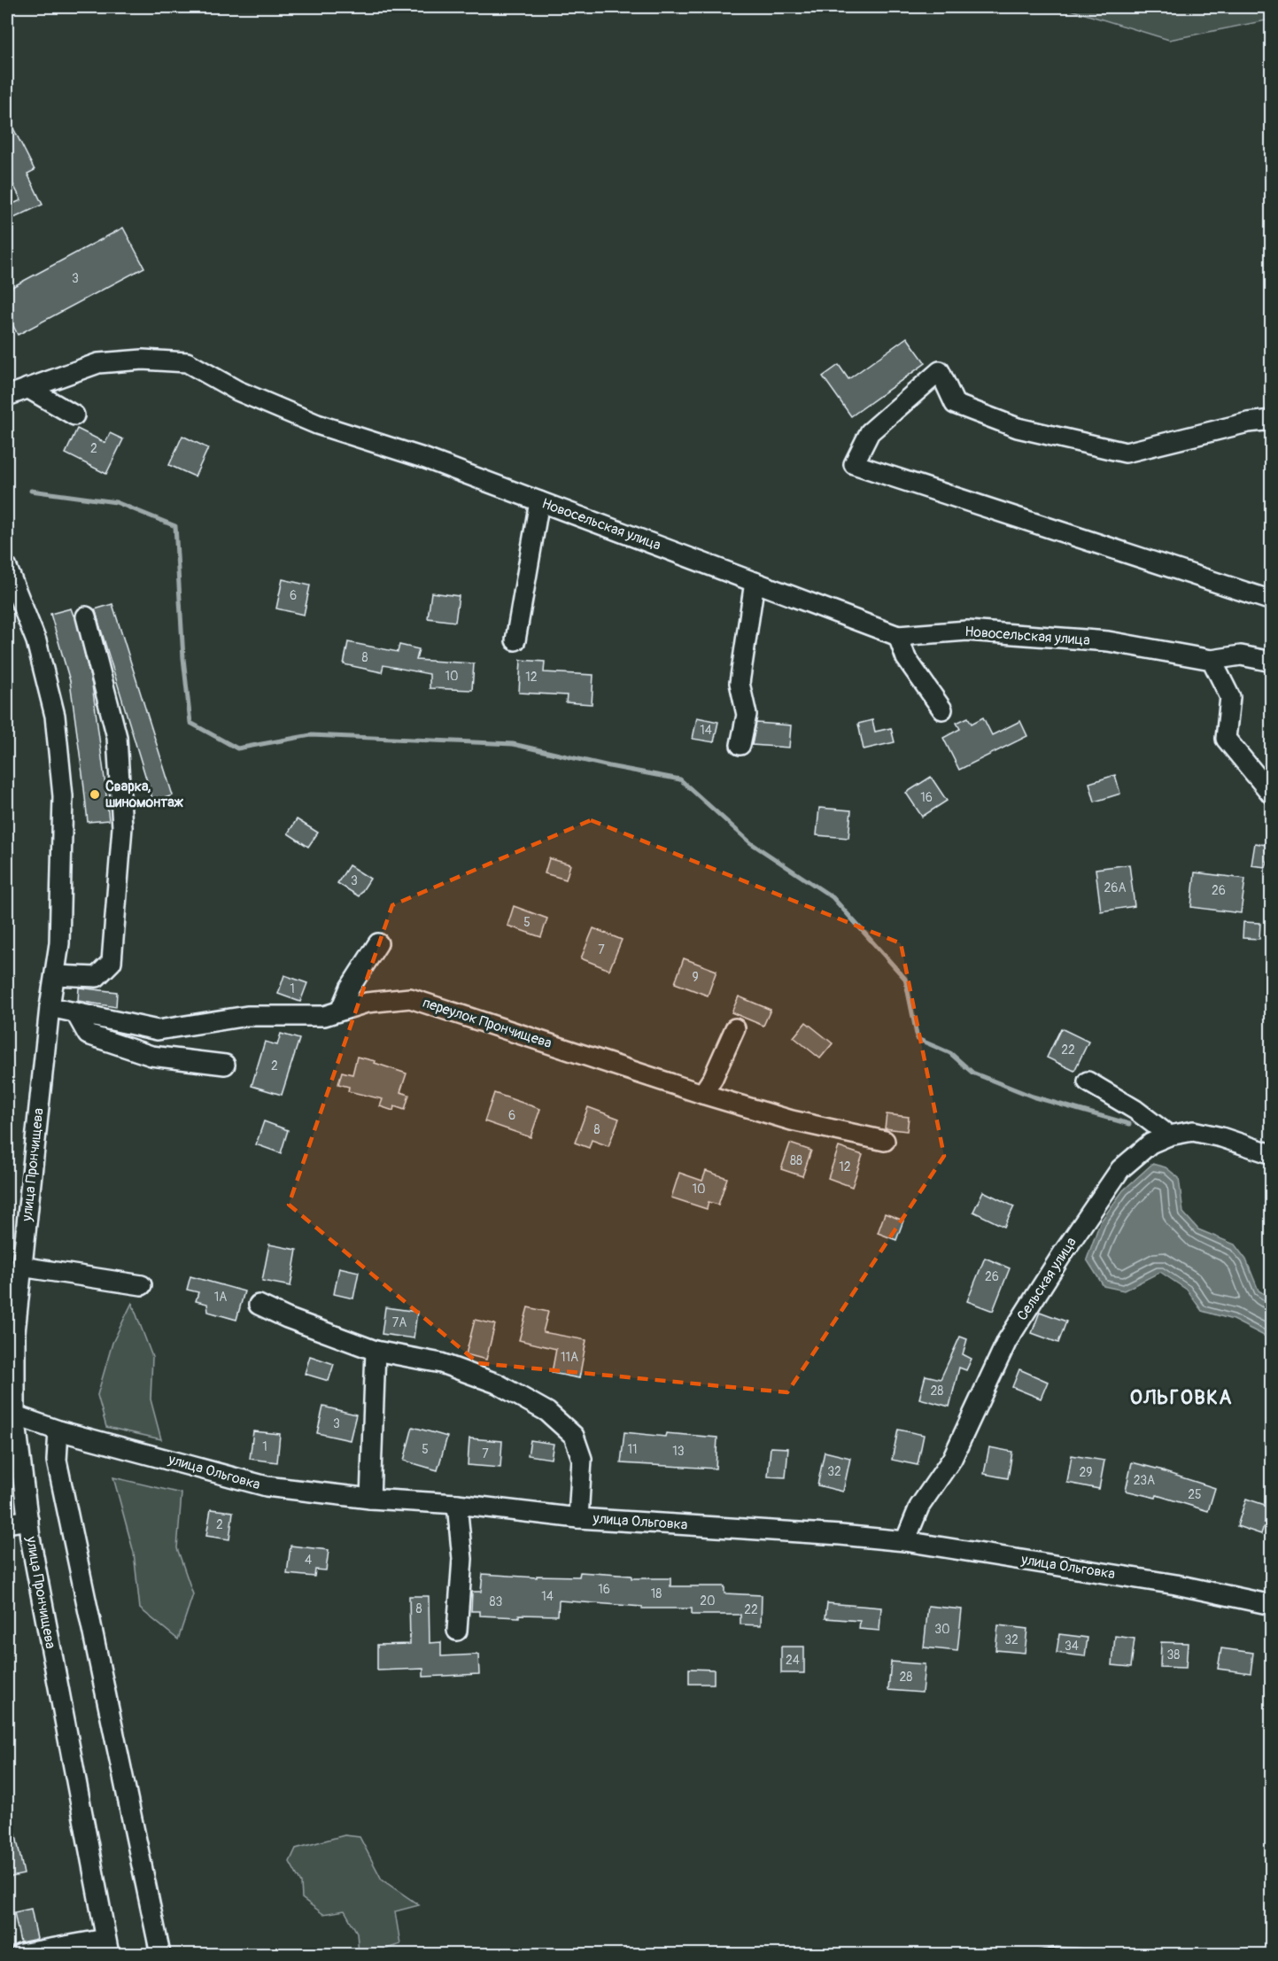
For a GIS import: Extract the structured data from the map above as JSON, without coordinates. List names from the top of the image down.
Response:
{
  "streets": {
    "street": [
      "Новосельская улица",
      "переулок Прончищева",
      "улица Прончищева",
      "Сельская улица",
      "улица Ольговка"
    ]
  },
  "crossings": [
    ["переулок Прончищева", "улица Прончищева"],
    ["улица Прончищева", "улица Ольговка"],
    ["Сельская улица", "улица Ольговка"]
  ],
  "districts": ["ОЛЬГОВКА"],
  "places": ["Сварка, шиномонтаж"],
  "house_numbers": [
    "3",
    "2",
    "6",
    "8",
    "10",
    "12",
    "14",
    "16",
    "3",
    "26А",
    "26",
    "5",
    "7",
    "9",
    "1",
    "22",
    "2",
    "6",
    "8",
    "88",
    "12",
    "10",
    "26",
    "1А",
    "7А",
    "11А",
    "28",
    "3",
    "1",
    "5",
    "11",
    "13",
    "7",
    "32",
    "29",
    "23А",
    "25",
    "2",
    "4",
    "16",
    "18",
    "14",
    "20",
    "83",
    "8",
    "22",
    "30",
    "32",
    "34",
    "38",
    "24",
    "28"
  ]
}
